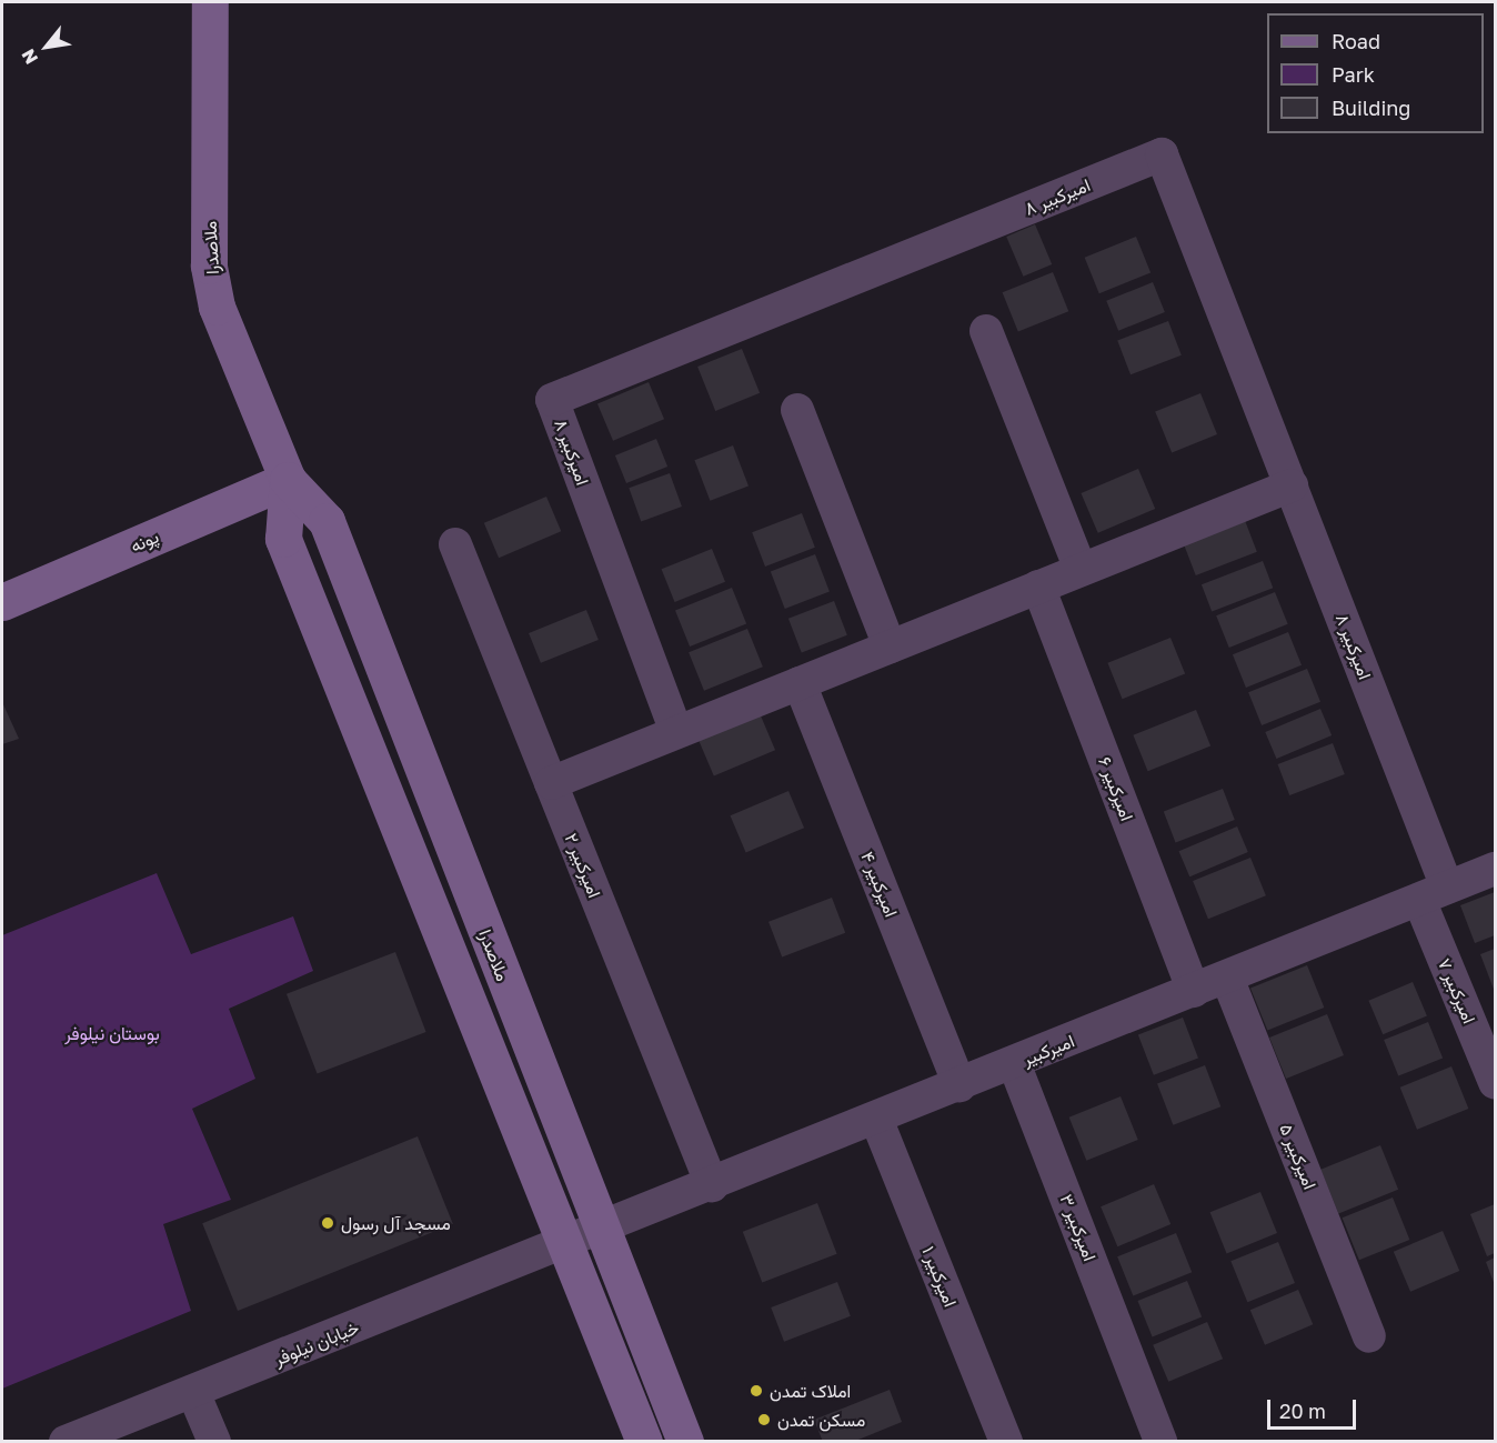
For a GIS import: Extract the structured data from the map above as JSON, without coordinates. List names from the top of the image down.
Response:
{
  "streets": {
    "street": [
      "امیرکبیر ۸",
      "ملاصدرا",
      "پونه",
      "امیرکبیر ۶",
      "امیرکبیر ۲",
      "امیرکبیر ۴",
      "امیرکبیر ۷",
      "امیرکبیر",
      "امیرکبیر ۵",
      "امیرکبیر ۳",
      "امیرکبیر ۱",
      "خیابان نیلوفر"
    ]
  },
  "crossings": [
    ["امیرکبیر ۸", "امیرکبیر ۷"],
    ["امیرکبیر ۸", "امیرکبیر"],
    ["ملاصدرا", "پونه"],
    ["ملاصدرا", "امیرکبیر"],
    ["ملاصدرا", "خیابان نیلوفر"],
    ["امیرکبیر ۶", "امیرکبیر"],
    ["امیرکبیر ۲", "امیرکبیر"],
    ["امیرکبیر ۴", "امیرکبیر"],
    ["امیرکبیر ۷", "امیرکبیر"],
    ["امیرکبیر", "امیرکبیر ۵"],
    ["امیرکبیر", "امیرکبیر ۳"],
    ["امیرکبیر", "امیرکبیر ۱"],
    ["امیرکبیر", "خیابان نیلوفر"]
  ],
  "parks": ["بوستان نیلوفر"],
  "places": ["مسجد آل رسول", "املاک تمدن", "مسکن تمدن"],
  "legend": ["Road", "Park", "Building"],
  "scale_bar": "20 m",
  "north": "bottom left"
}
